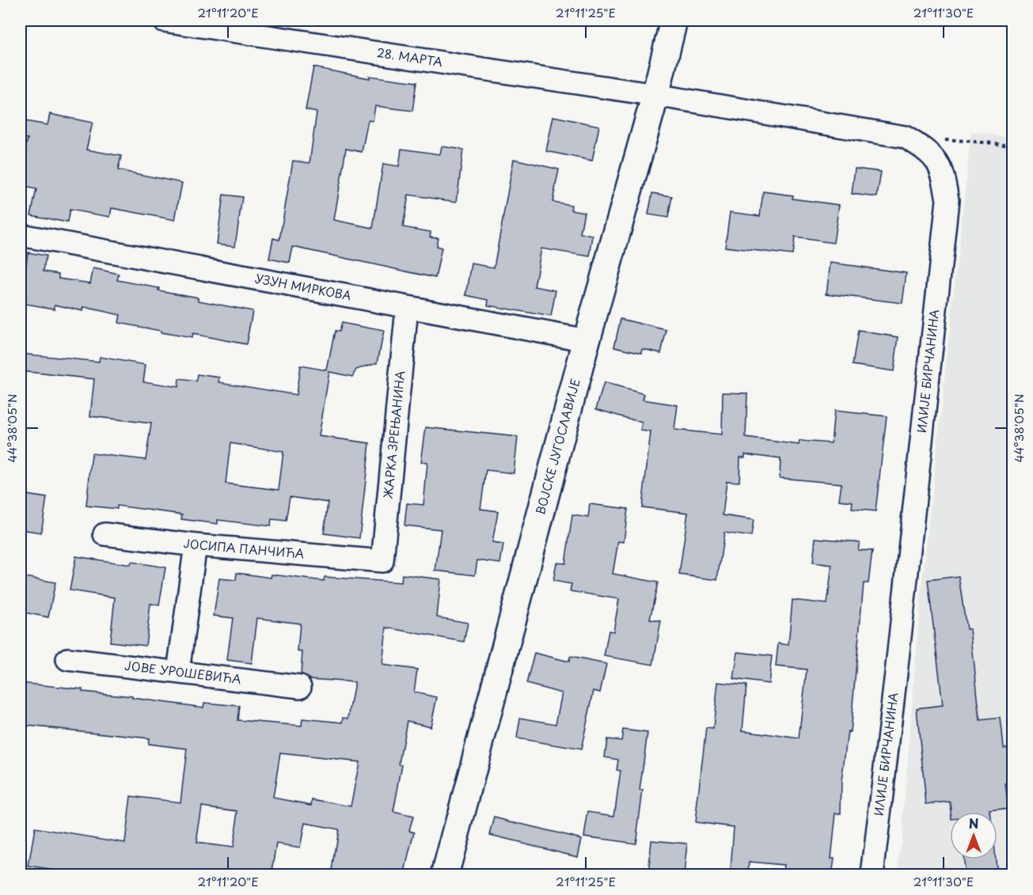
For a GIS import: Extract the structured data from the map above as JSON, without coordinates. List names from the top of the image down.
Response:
{
  "streets": {
    "main road": ["ВОЈСКЕ ЈУГОСЛАВИЈЕ"],
    "street": [
      "28. МАРТА",
      "УЗУН МИРКОВА",
      "ИЛИЈЕ БИРЧАНИНА",
      "ЖАРКА ЗРЕЊАНИНА",
      "ЈОСИПА ПАНЧИЋА",
      "ЈОВЕ УРОШЕВИЋА"
    ]
  },
  "crossings": [
    ["28. МАРТА", "ИЛИЈЕ БИРЧАНИНА"],
    ["28. МАРТА", "ВОЈСКЕ ЈУГОСЛАВИЈЕ"],
    ["УЗУН МИРКОВА", "ЖАРКА ЗРЕЊАНИНА"],
    ["УЗУН МИРКОВА", "ВОЈСКЕ ЈУГОСЛАВИЈЕ"],
    ["ИЛИЈЕ БИРЧАНИНА", "ВОЈСКЕ ЈУГОСЛАВИЈЕ"],
    ["ЖАРКА ЗРЕЊАНИНА", "ЈОСИПА ПАНЧИЋА"]
  ],
  "north": "top",
  "coordinates": [
    "21°11'20\"E",
    "21°11'25\"E",
    "21°11'30\"E",
    "44°38'05\"N"
  ]
}
